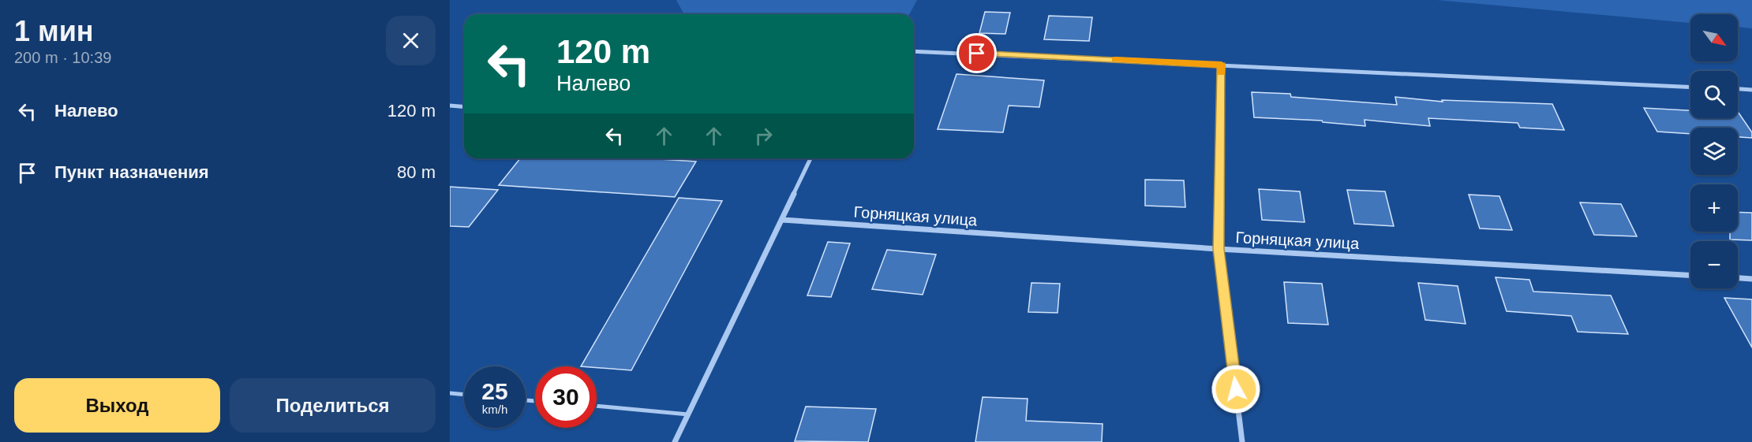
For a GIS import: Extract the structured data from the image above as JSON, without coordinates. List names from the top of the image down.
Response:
{
  "streets": {
    "street": ["Горняцкая улица"]
  },
  "north": "bottom right",
  "page": {
    "heading": ["1 мин", "200 m · 10:39"],
    "map_buttons": ["+", "−"],
    "turn": ["120 m", "Налево"],
    "list": [
      {
        "name": "Налево",
        "value": "120 m"
      },
      {
        "name": "Пункт назначения",
        "value": "80 m"
      }
    ],
    "speed": "25 km/h",
    "limit": "30",
    "buttons": ["Выход", "Поделиться"]
  }
}
